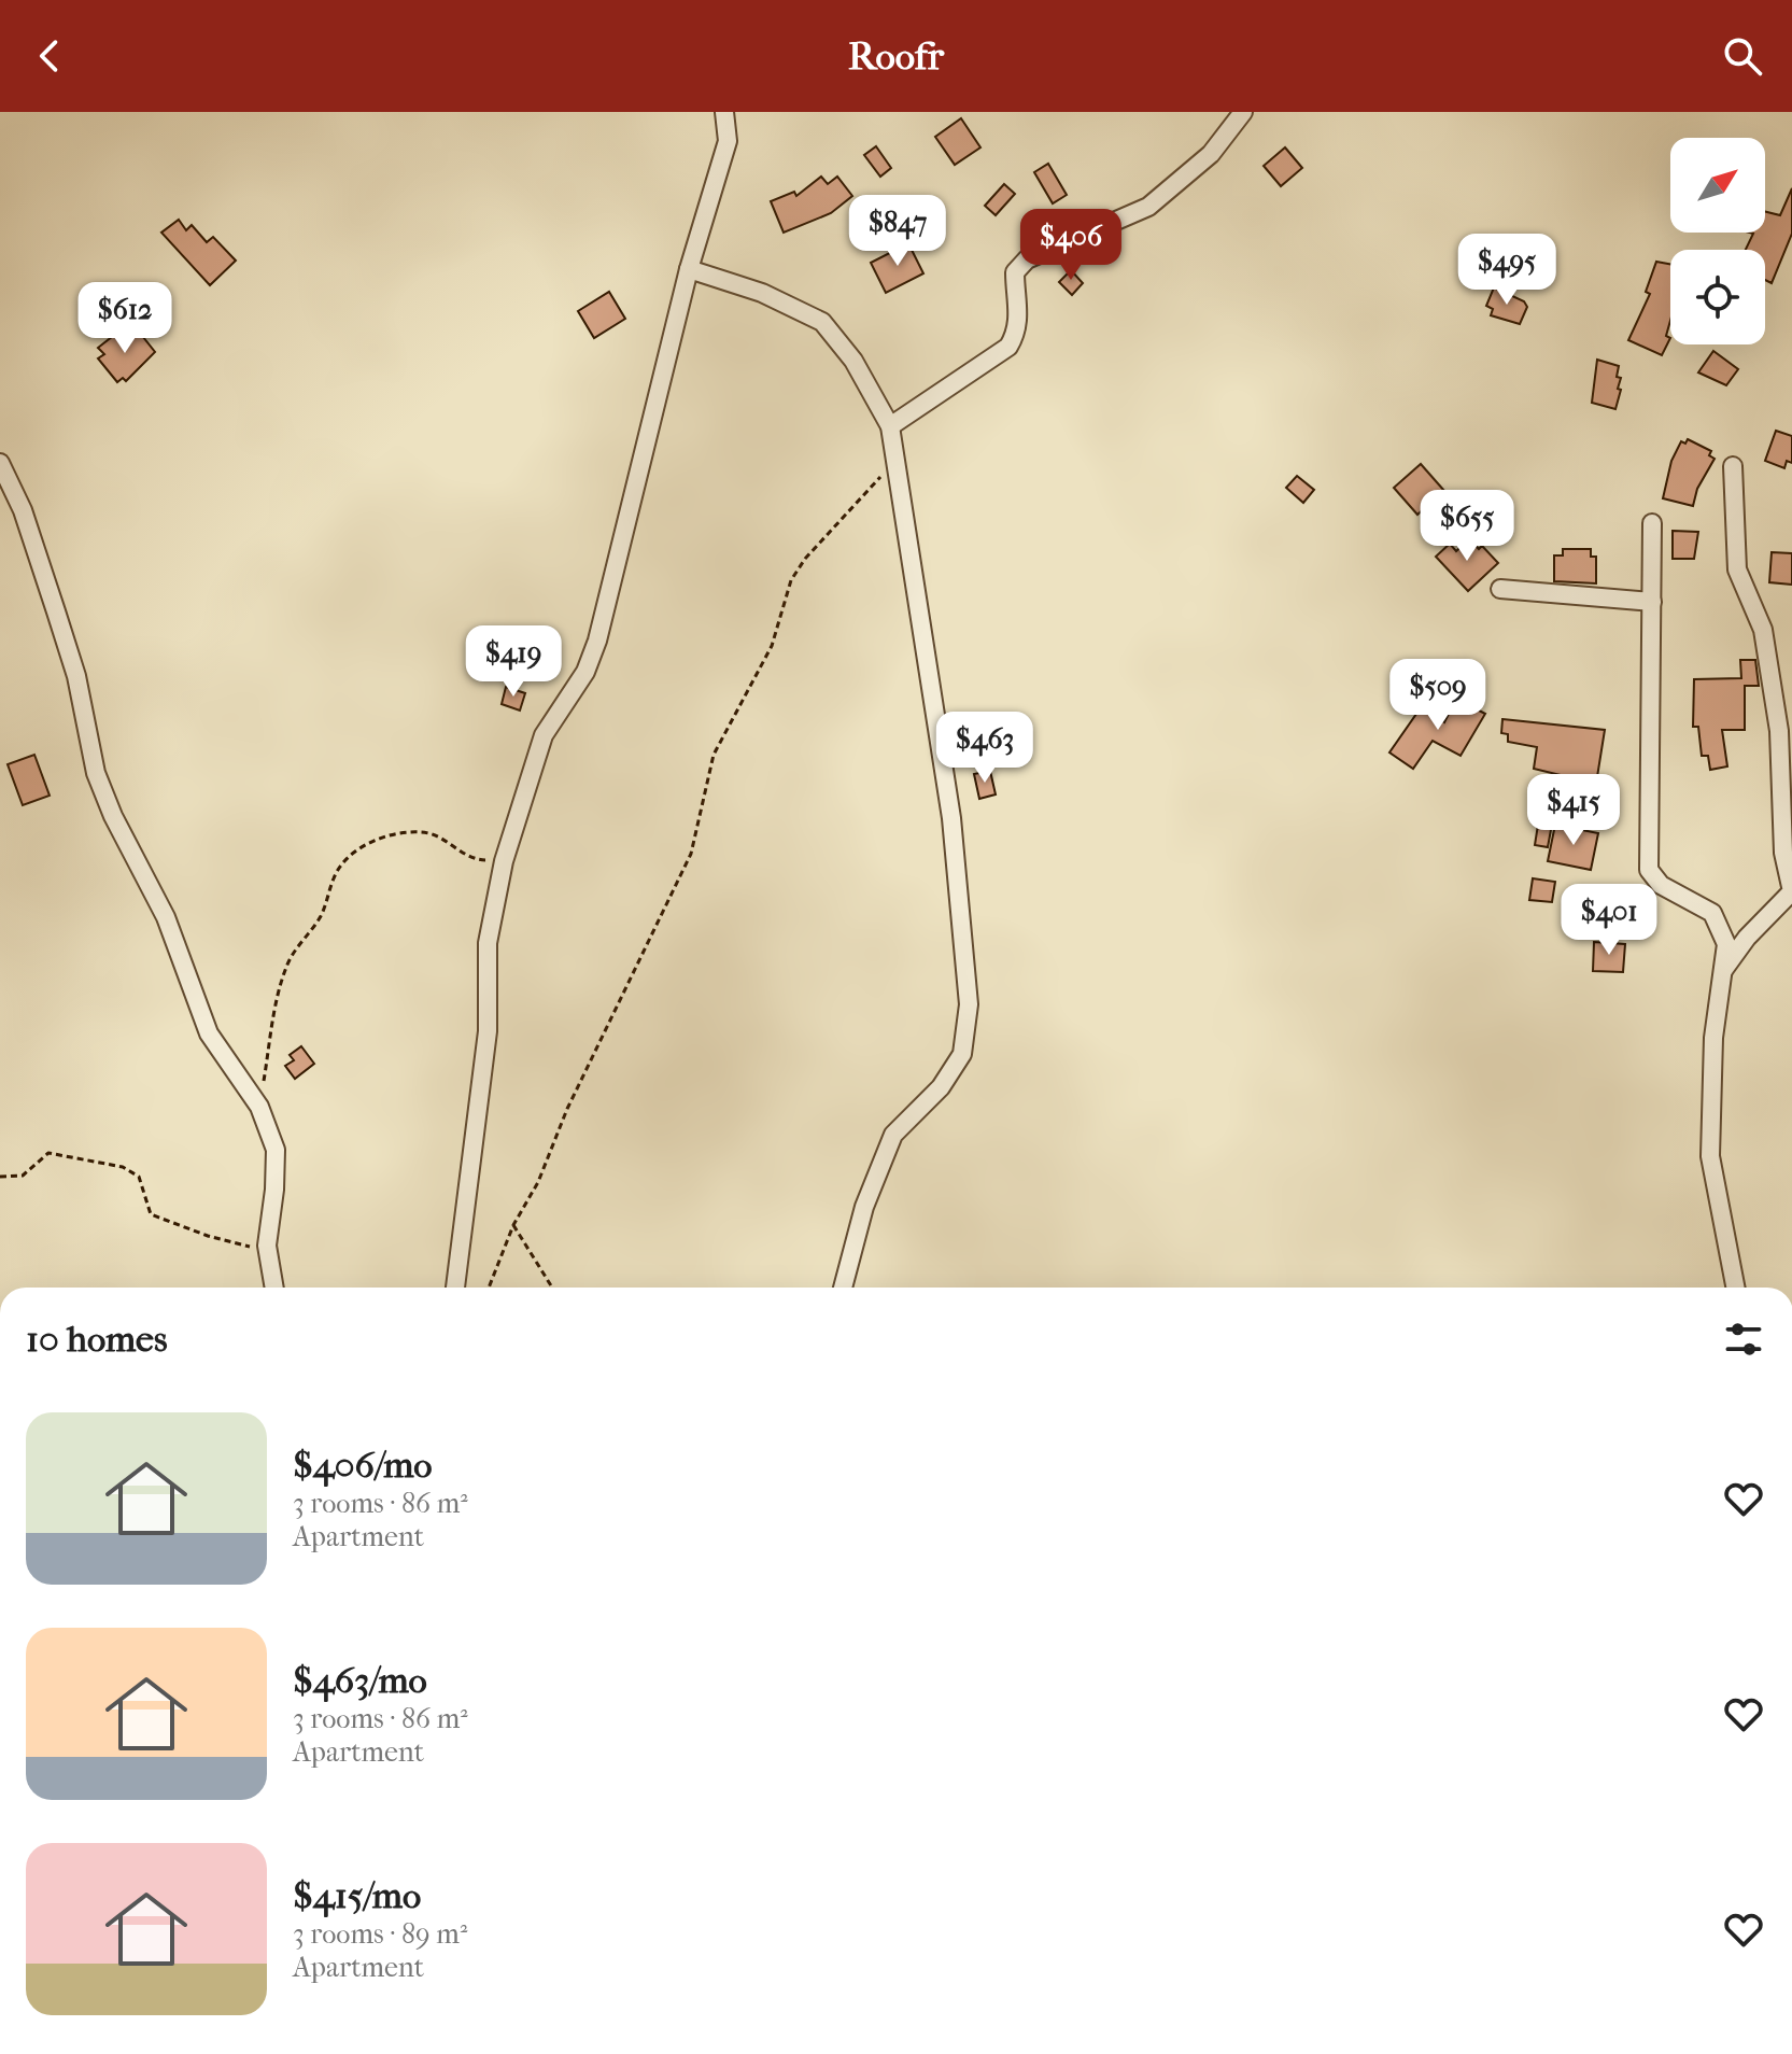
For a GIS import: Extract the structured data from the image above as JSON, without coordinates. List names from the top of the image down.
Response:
{
  "north": "top right",
  "page": {
    "header": "Roofr",
    "price": [
      "$847",
      "$406",
      "$495",
      "$612",
      "$655",
      "$419",
      "$509",
      "$463",
      "$415",
      "$401"
    ],
    "heading": "10 homes",
    "list": [
      {
        "name": "$406/mo",
        "note": "3 rooms · 86 m² · Apartment"
      },
      {
        "name": "$463/mo",
        "note": "3 rooms · 86 m² · Apartment"
      },
      {
        "name": "$415/mo",
        "note": "3 rooms · 89 m² · Apartment"
      }
    ]
  }
}
